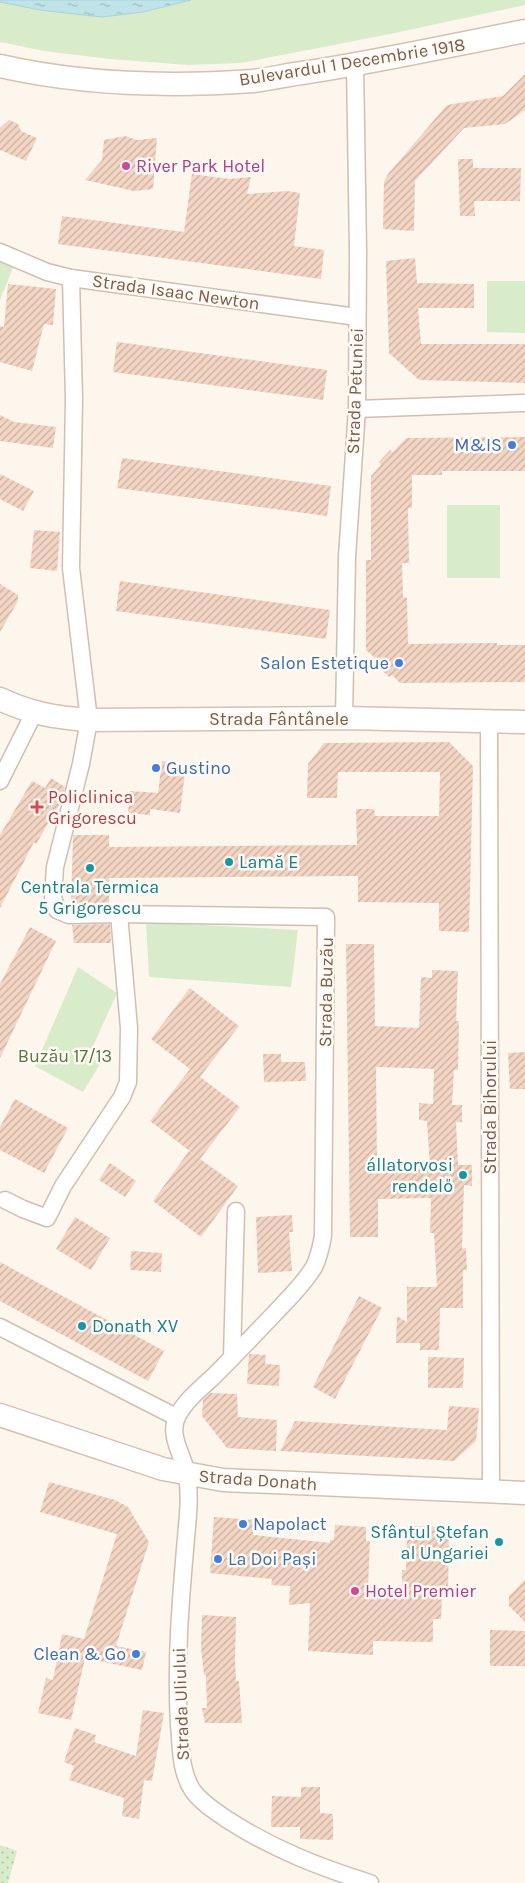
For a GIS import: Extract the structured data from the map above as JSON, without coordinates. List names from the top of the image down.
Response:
{
  "streets": {
    "main road": ["Bulevardul 1 Decembrie 1918", "Strada Fântânele", "Strada Donath"],
    "street": [
      "Strada Isaac Newton",
      "Strada Petuniei",
      "Strada Buzău",
      "Strada Bihorului",
      "Strada Uliului"
    ]
  },
  "crossings": [
    ["Bulevardul 1 Decembrie 1918", "Strada Petuniei"],
    ["Strada Isaac Newton", "Strada Petuniei"],
    ["Strada Petuniei", "Strada Fântânele"],
    ["Strada Fântânele", "Strada Buzău"],
    ["Strada Fântânele", "Strada Bihorului"],
    ["Strada Bihorului", "Strada Donath"],
    ["Strada Donath", "Strada Uliului"]
  ],
  "parks": ["Buzău 17/13"],
  "places": {
    "other": [
      "River Park Hotel",
      "M&IS",
      "Salon Estetique",
      "Gustino",
      "Lamă E",
      "Centrala Termica 5 Grigorescu",
      "állatorvosi rendelő",
      "Donath XV",
      "Napolact",
      "Sfântul Ștefan al Ungariei",
      "La Doi Pași",
      "Hotel Premier",
      "Clean & Go"
    ],
    "health": ["Policlinica Grigorescu"]
  }
}
